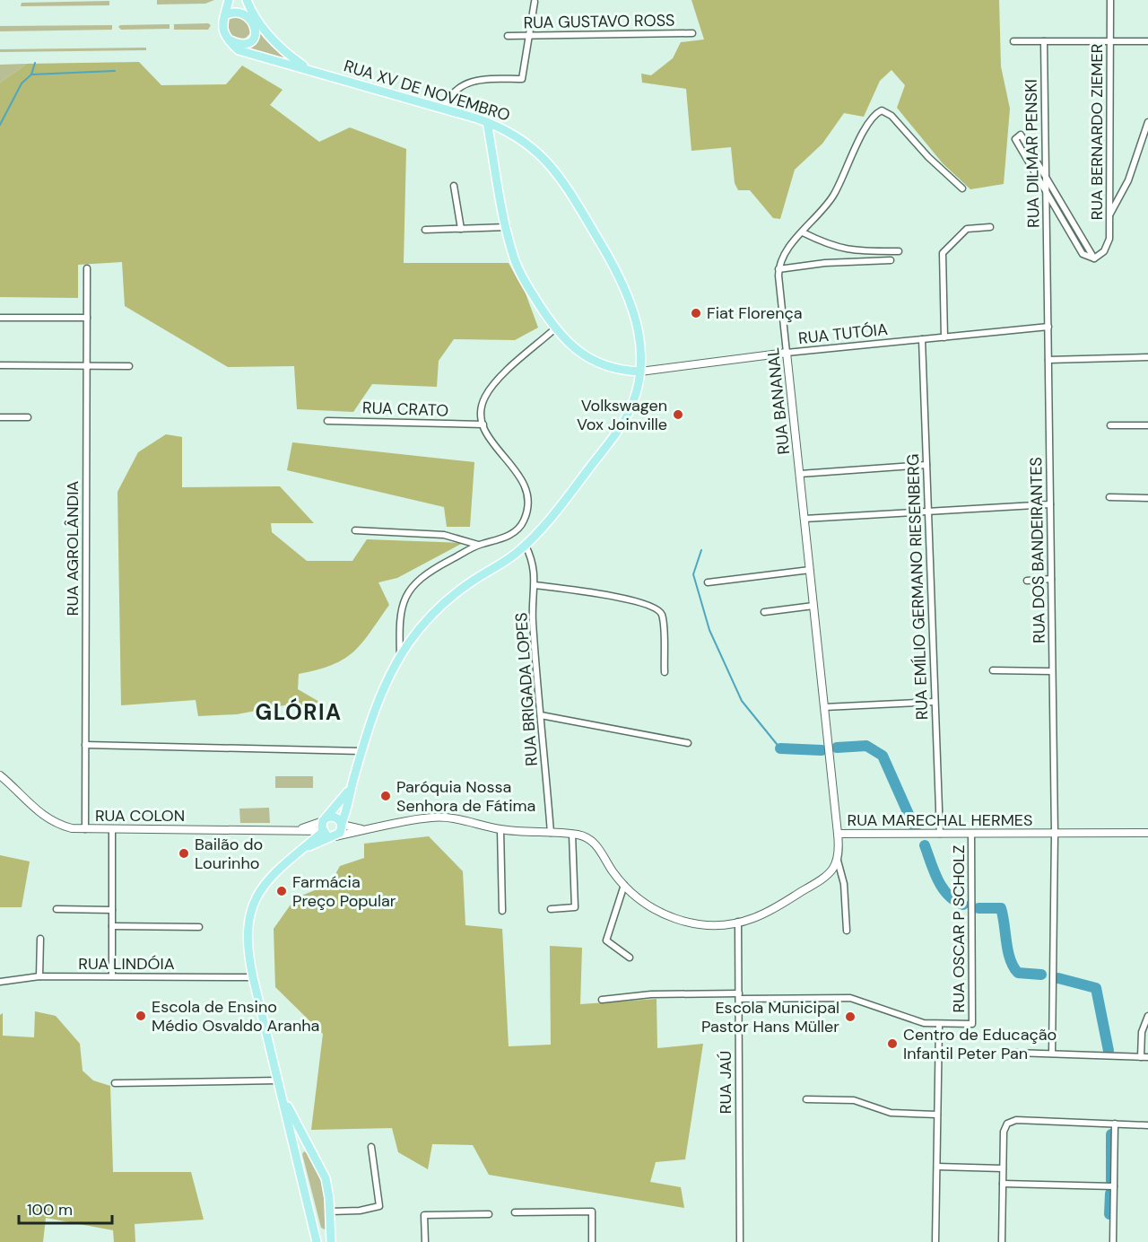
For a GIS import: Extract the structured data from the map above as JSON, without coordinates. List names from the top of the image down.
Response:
{
  "streets": {
    "main road": ["RUA XV DE NOVEMBRO"],
    "street": [
      "RUA GUSTAVO ROSS",
      "RUA BERNARDO ZIEMER",
      "RUA DILMAR PENSKI",
      "RUA TUTÓIA",
      "RUA BANANAL",
      "RUA CRATO",
      "RUA AGROLÂNDIA",
      "RUA DOS BANDEIRANTES",
      "RUA EMÍLIO GERMANO RIESENBERG",
      "RUA BRIGADA LOPES",
      "RUA COLON",
      "RUA MARECHAL HERMES",
      "RUA OSCAR P SCHOLZ",
      "RUA LINDÓIA",
      "RUA JAÚ"
    ]
  },
  "crossings": [
    ["RUA XV DE NOVEMBRO", "RUA TUTÓIA"],
    ["RUA XV DE NOVEMBRO", "RUA BRIGADA LOPES"],
    ["RUA XV DE NOVEMBRO", "RUA COLON"],
    ["RUA DILMAR PENSKI", "RUA DOS BANDEIRANTES"],
    ["RUA TUTÓIA", "RUA BANANAL"],
    ["RUA TUTÓIA", "RUA DOS BANDEIRANTES"],
    ["RUA TUTÓIA", "RUA EMÍLIO GERMANO RIESENBERG"],
    ["RUA BANANAL", "RUA MARECHAL HERMES"],
    ["RUA AGROLÂNDIA", "RUA COLON"],
    ["RUA DOS BANDEIRANTES", "RUA MARECHAL HERMES"],
    ["RUA EMÍLIO GERMANO RIESENBERG", "RUA MARECHAL HERMES"],
    ["RUA MARECHAL HERMES", "RUA OSCAR P SCHOLZ"]
  ],
  "districts": ["GLÓRIA"],
  "places": [
    "Fiat Florença",
    "Volkswagen Vox Joinville",
    "Paróquia Nossa Senhora de Fátima",
    "Bailão do Lourinho",
    "Farmácia Preço Popular",
    "Escola de Ensino Médio Osvaldo Aranha",
    "Escola Municipal Pastor Hans Müller",
    "Centro de Educação Infantil Peter Pan"
  ],
  "scale_bar": "100 m"
}
